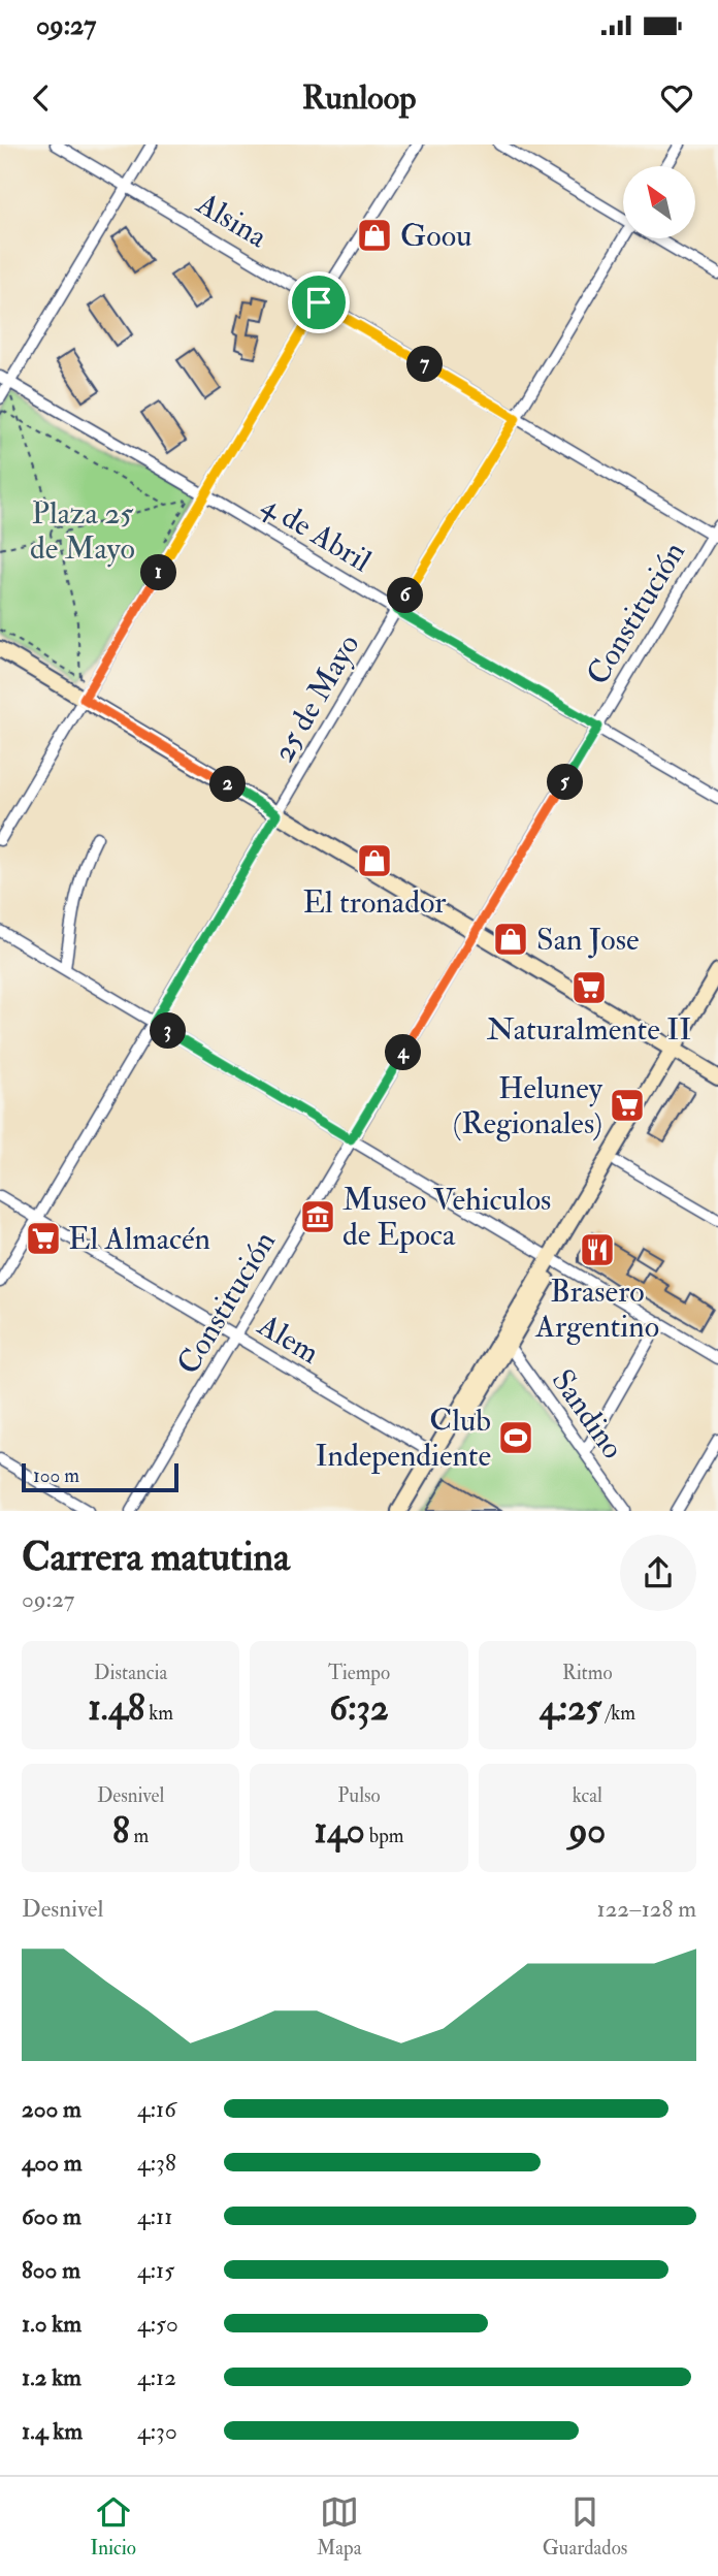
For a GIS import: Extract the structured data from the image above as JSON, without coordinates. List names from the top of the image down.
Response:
{
  "streets": {
    "street": [
      "Alsina",
      "4 de Abril",
      "Constitución",
      "25 de Mayo",
      "Alem",
      "Sandino"
    ]
  },
  "crossings": [
    ["Alsina", "Constitución"],
    ["Alsina", "25 de Mayo"],
    ["4 de Abril", "Constitución"],
    ["4 de Abril", "25 de Mayo"],
    ["Constitución", "Alem"],
    ["25 de Mayo", "Alem"]
  ],
  "parks": ["Plaza 25 de Mayo"],
  "places": {
    "shop": ["Goou", "El tronador", "San Jose"],
    "supermarket": ["Naturalmente II", "Heluney (Regionales)", "El Almacén"],
    "museum": ["Museo Vehiculos de Epoca"],
    "restaurant": ["Brasero Argentino"],
    "sports": ["Club Independiente"]
  },
  "scale_bar": "100 m",
  "north": "top left",
  "page": {
    "status": "09:27",
    "header": "Runloop",
    "pins": [
      "7",
      "1",
      "6",
      "5",
      "2",
      "3",
      "4"
    ],
    "scale": "100 m",
    "heading": ["Carrera matutina", "09:27"],
    "stats": [
      ["Distancia", "1.48 km"],
      ["Tiempo", "6:32"],
      ["Ritmo", "4:25 /km"],
      ["Desnivel", "8 m"],
      ["Pulso", "140 bpm"],
      ["kcal", "90"]
    ],
    "chart": ["Desnivel", "122–128 m"],
    "list": [
      {
        "name": "200 m",
        "note": "4:16"
      },
      {
        "name": "400 m",
        "note": "4:38"
      },
      {
        "name": "600 m",
        "note": "4:11"
      },
      {
        "name": "800 m",
        "note": "4:15"
      },
      {
        "name": "1.0 km",
        "note": "4:50"
      },
      {
        "name": "1.2 km",
        "note": "4:12"
      },
      {
        "name": "1.4 km",
        "note": "4:30"
      }
    ],
    "tabs": ["Inicio", "Mapa", "Guardados"]
  }
}
